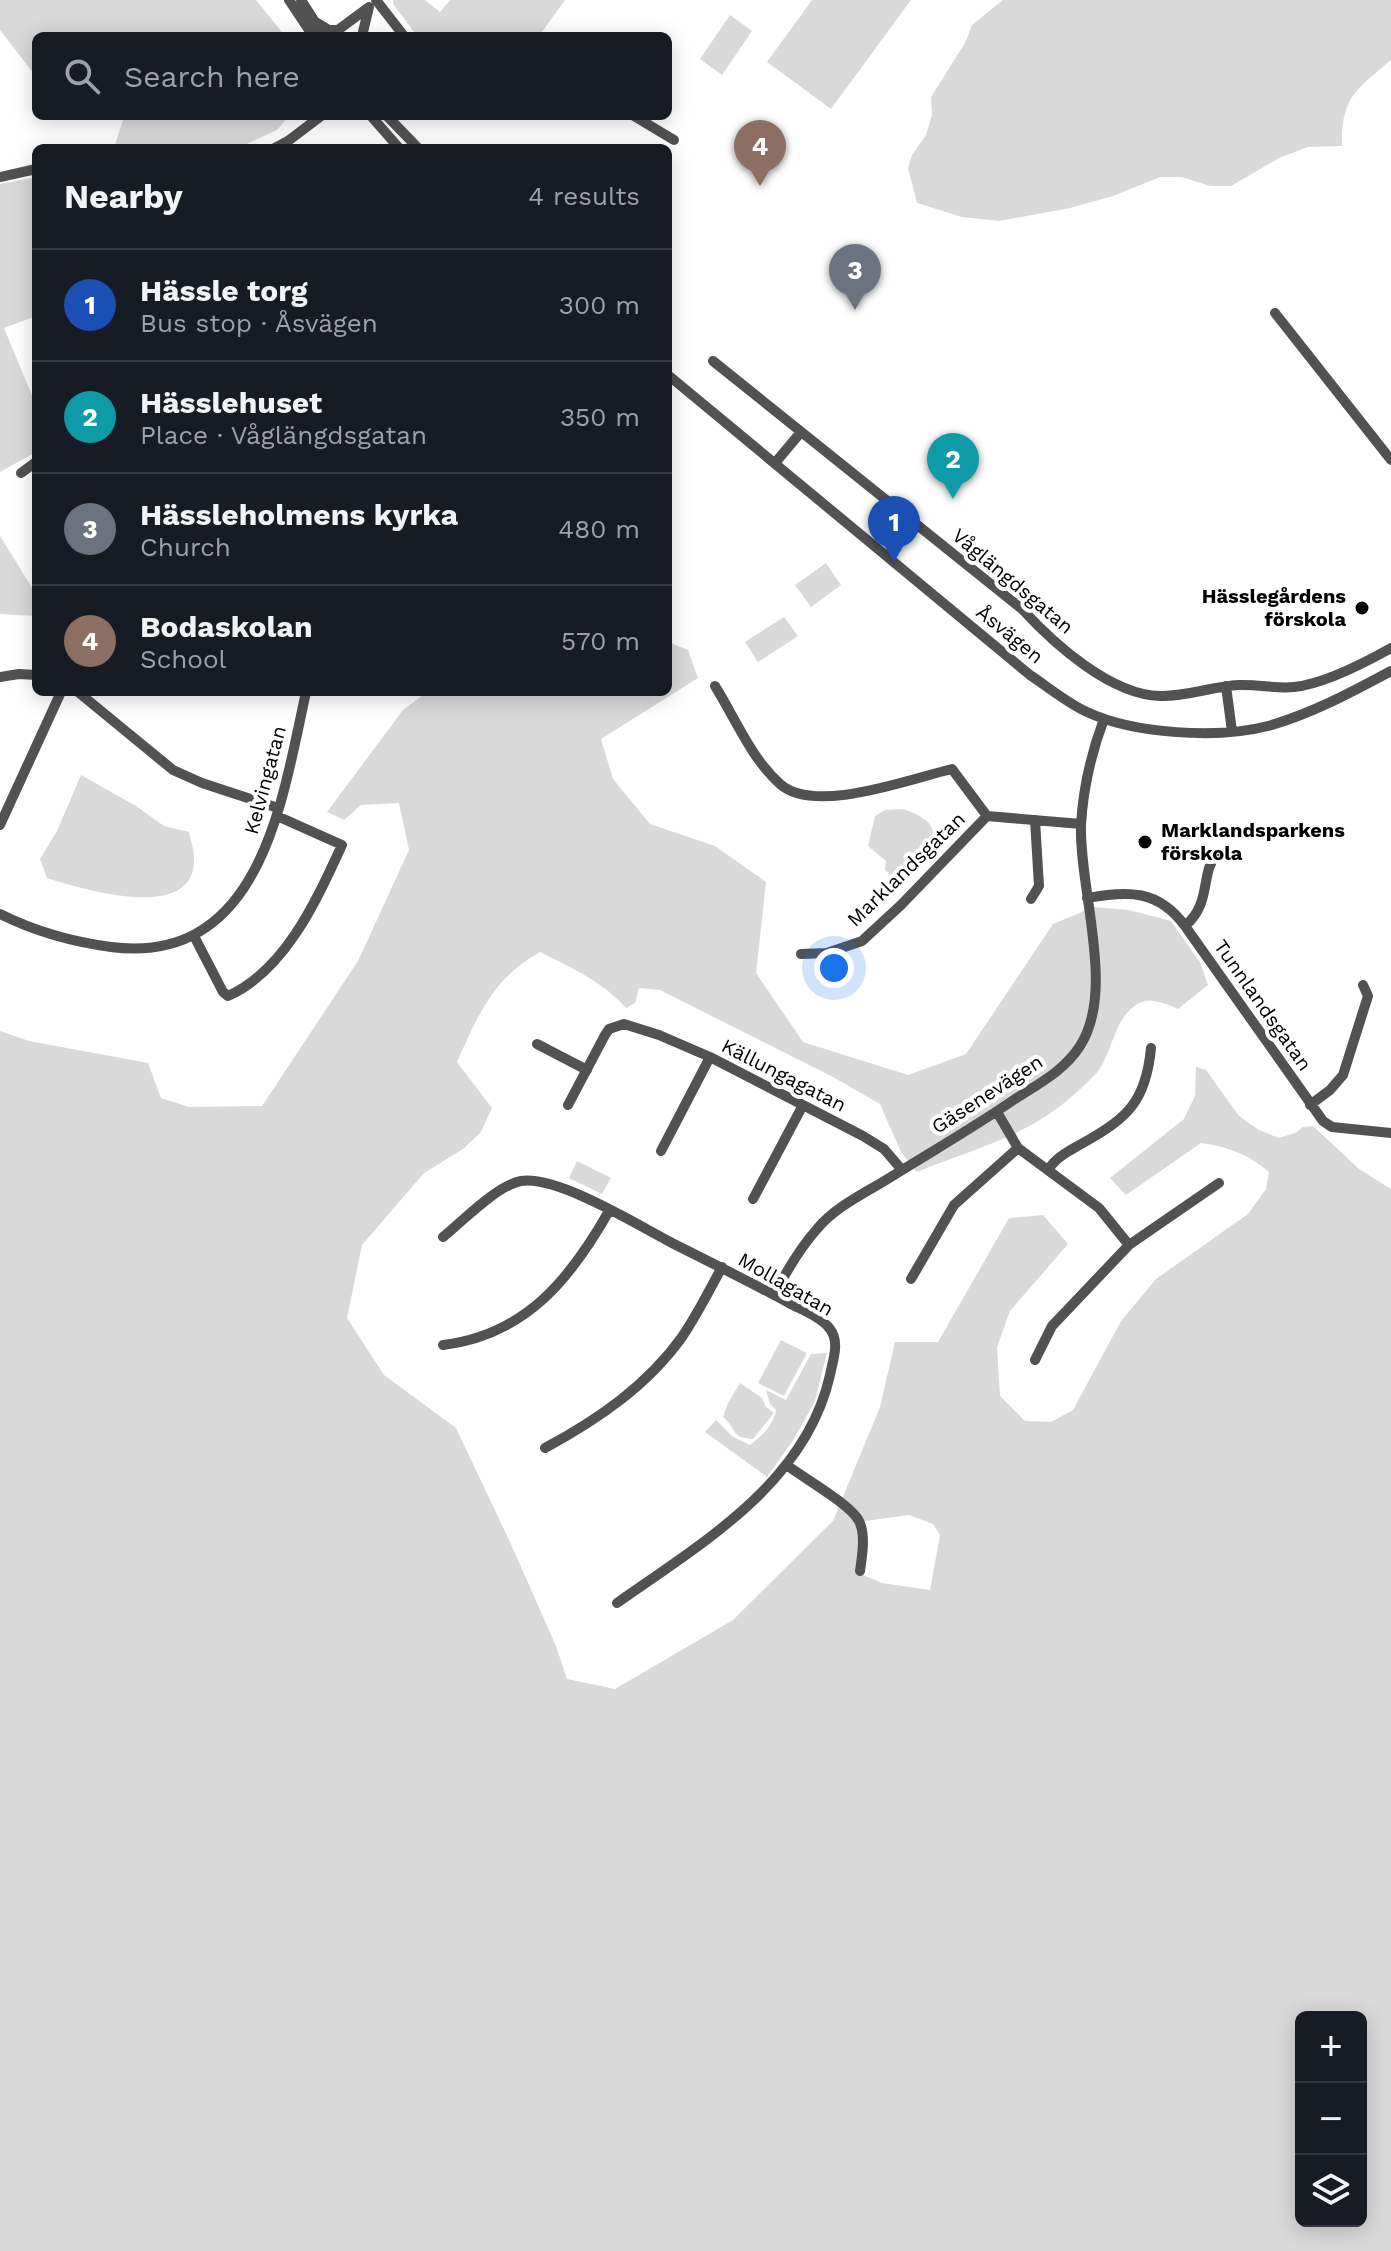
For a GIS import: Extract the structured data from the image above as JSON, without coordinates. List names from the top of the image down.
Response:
{
  "streets": {
    "street": [
      "Våglängdsgatan",
      "Åsvägen",
      "Kelvingatan",
      "Marklandsgatan",
      "Tunnlandsgatan",
      "Källungagatan",
      "Gäsenevägen",
      "Mollagatan"
    ]
  },
  "crossings": [
    ["Åsvägen", "Gäsenevägen"],
    ["Marklandsgatan", "Gäsenevägen"],
    ["Tunnlandsgatan", "Gäsenevägen"],
    ["Källungagatan", "Gäsenevägen"],
    ["Gäsenevägen", "Mollagatan"]
  ],
  "places": ["Hässlegårdens förskola", "Marklandsparkens förskola"],
  "page": {
    "search": "Search here",
    "pins": [
      "4",
      "3",
      "2",
      "1"
    ],
    "heading": ["Nearby", "4 results"],
    "list": [
      {
        "mark": "1",
        "name": "Hässle torg",
        "note": "Bus stop · Åsvägen",
        "value": "300 m"
      },
      {
        "mark": "2",
        "name": "Hässlehuset",
        "note": "Place · Våglängdsgatan",
        "value": "350 m"
      },
      {
        "mark": "3",
        "name": "Hässleholmens kyrka",
        "note": "Church",
        "value": "480 m"
      },
      {
        "mark": "4",
        "name": "Bodaskolan",
        "note": "School",
        "value": "570 m"
      }
    ],
    "map_buttons": ["+", "−"]
  }
}
